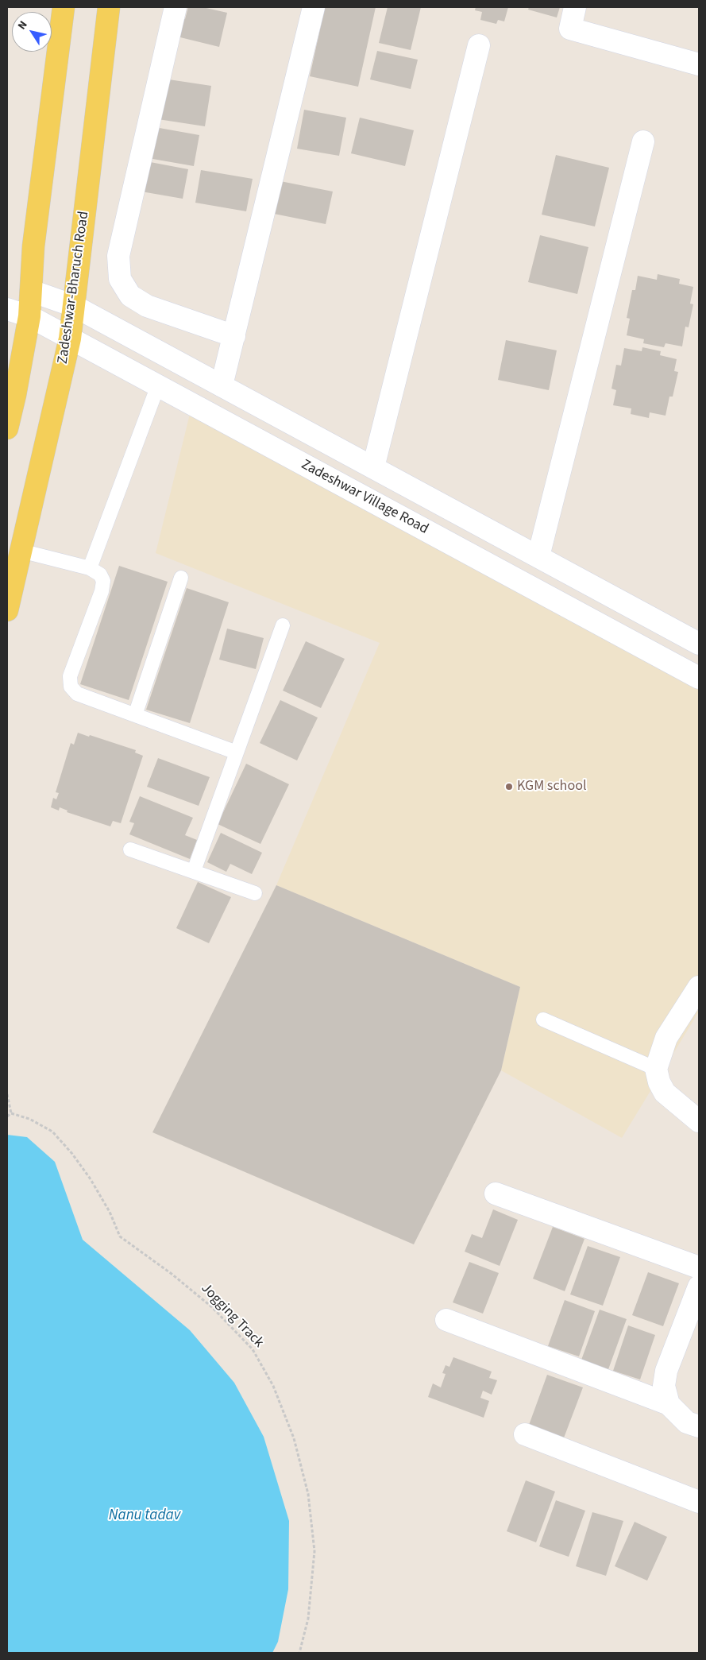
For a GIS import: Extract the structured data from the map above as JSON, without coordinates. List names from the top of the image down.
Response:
{
  "streets": {
    "main road": ["Zadeshwar-Bharuch Road"],
    "street": ["Zadeshwar Village Road"],
    "path": ["Jogging Track"]
  },
  "crossings": [
    ["Zadeshwar-Bharuch Road", "Zadeshwar Village Road"]
  ],
  "water": ["Nanu tadav"],
  "places": ["KGM school"],
  "north": "top left"
}
